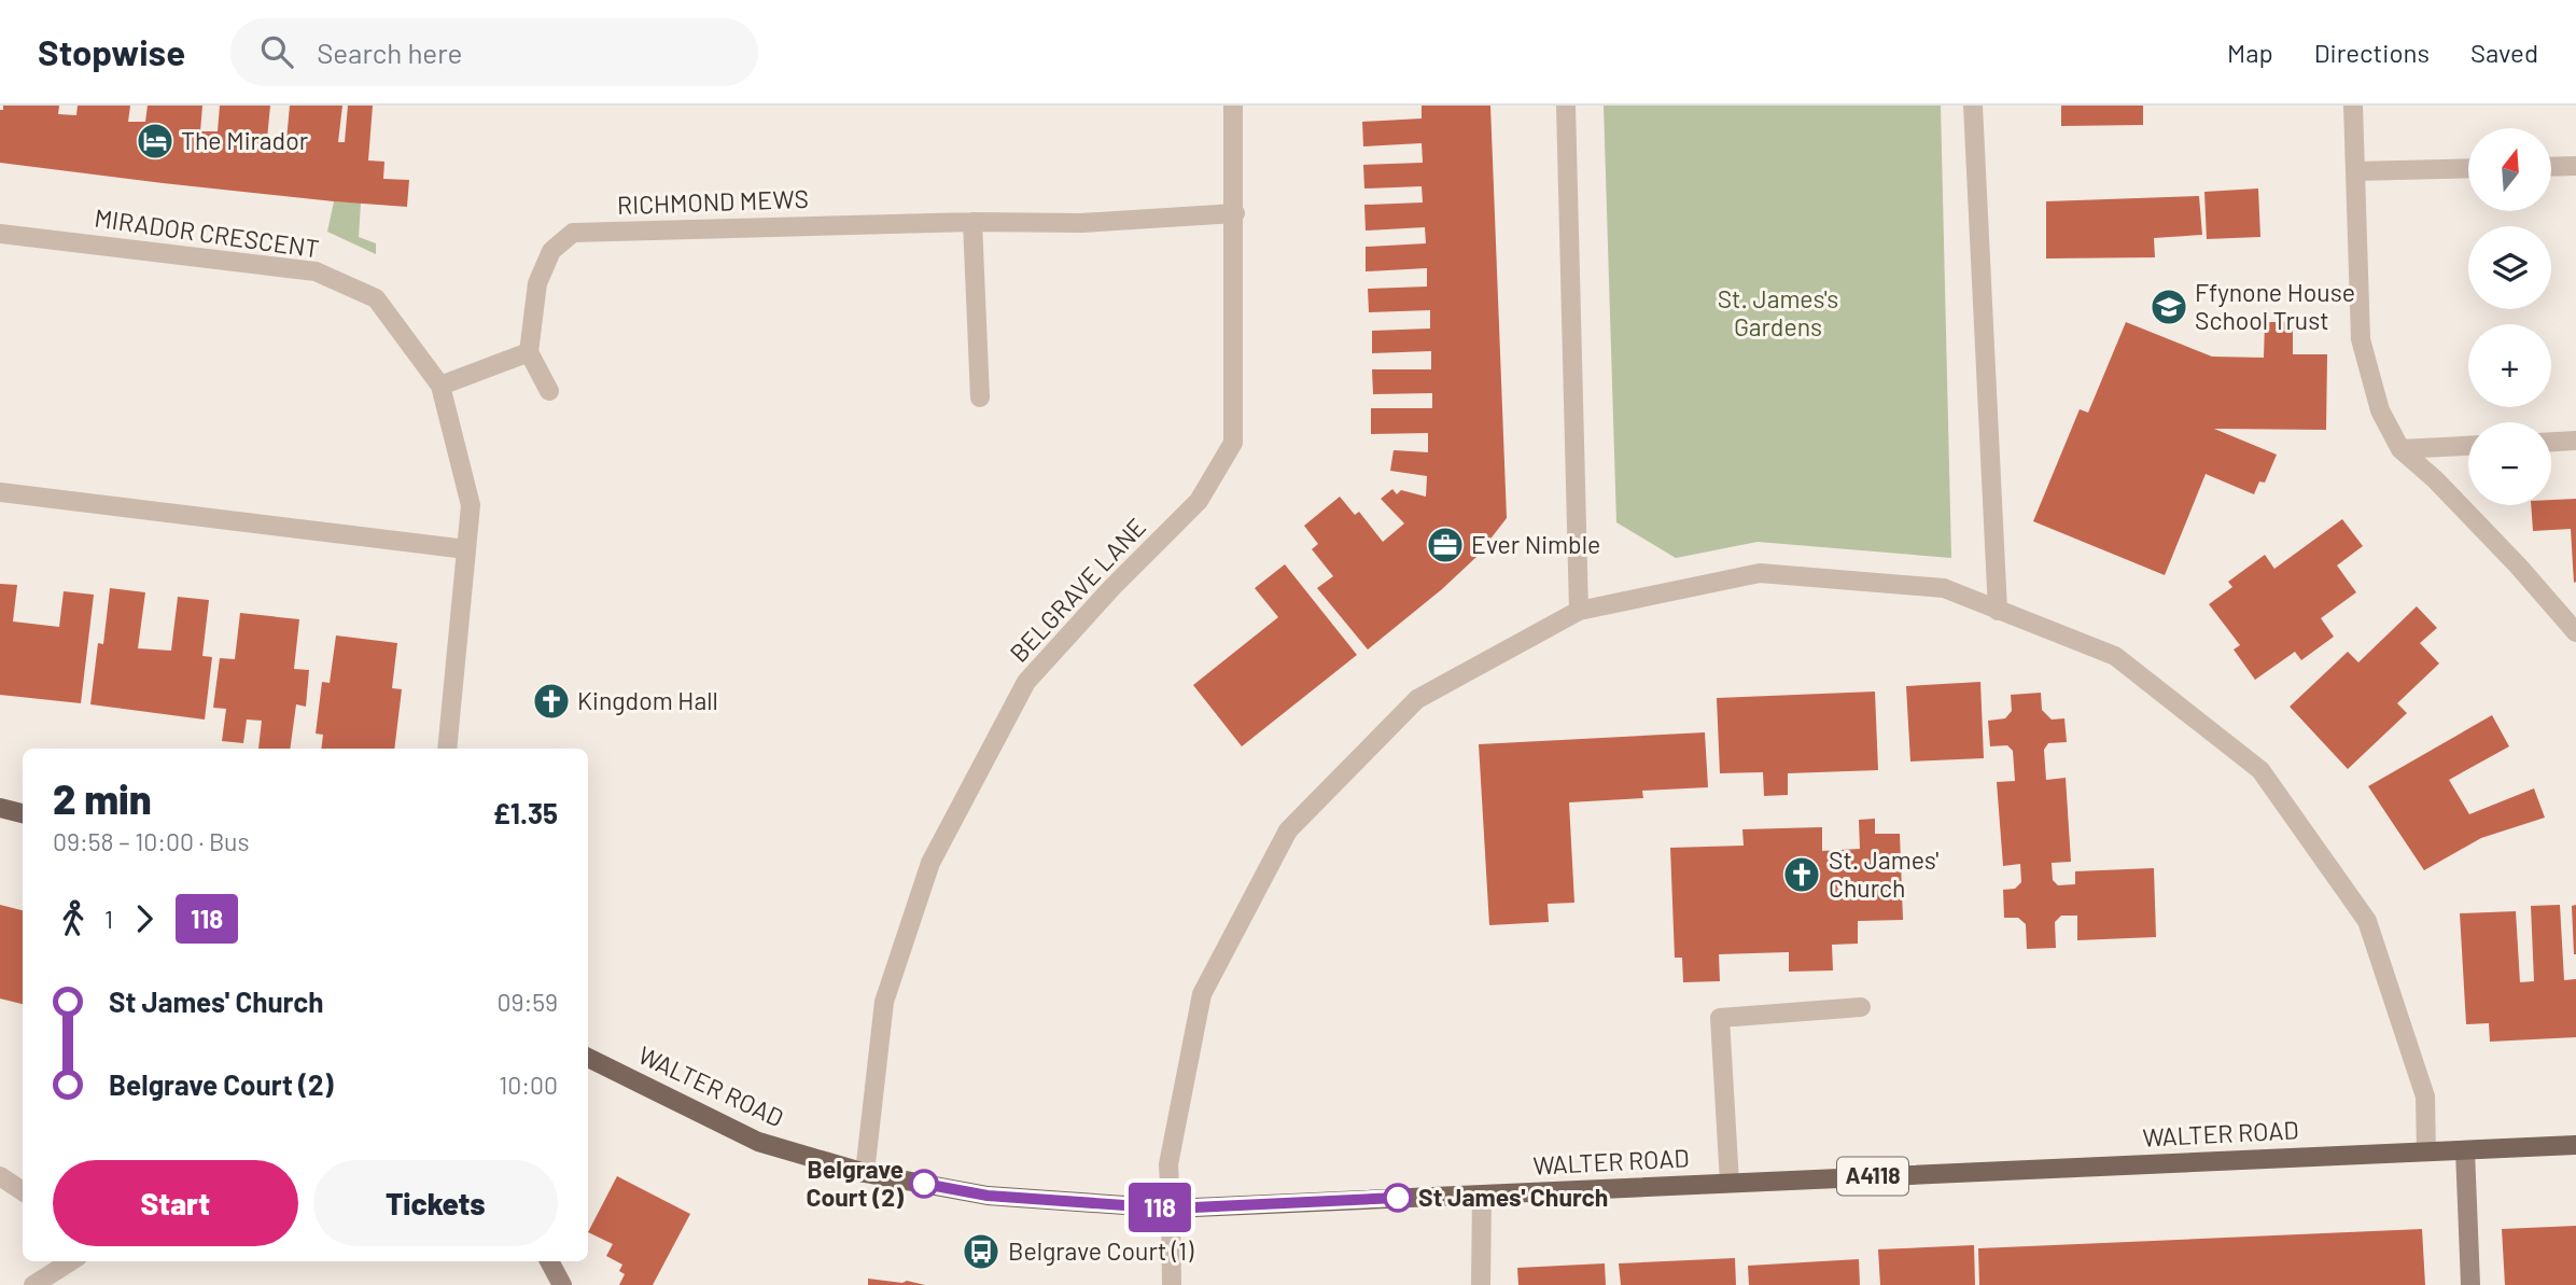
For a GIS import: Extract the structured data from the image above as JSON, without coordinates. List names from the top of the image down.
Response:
{
  "streets": {
    "main road": ["WALTER ROAD", "A4118"],
    "street": ["RICHMOND MEWS", "MIRADOR CRESCENT", "BELGRAVE LANE"]
  },
  "crossings": [
    ["RICHMOND MEWS", "BELGRAVE LANE"],
    ["BELGRAVE LANE", "WALTER ROAD"]
  ],
  "parks": ["St. James's Gardens"],
  "places": {
    "hotel": ["The Mirador"],
    "school or university": ["Ffynone House School Trust"],
    "office": ["Ever Nimble"],
    "church": ["Kingdom Hall", "St. James' Church"],
    "other": ["Belgrave Court (2)", "St James' Church"],
    "bus stop": ["Belgrave Court (1)"]
  },
  "lines": ["bus line 118"],
  "north": "top",
  "page": {
    "header": "Stopwise",
    "search": "Search here",
    "nav": ["Map", "Directions", "Saved"],
    "on_map": "118",
    "map_buttons": ["+", "−"],
    "heading": ["2 min", "09:58 – 10:00 · Bus", "£1.35"],
    "legs": ["1", "118"],
    "list": [
      {
        "name": "St James' Church",
        "value": "09:59"
      },
      {
        "name": "Belgrave Court (2)",
        "value": "10:00"
      }
    ],
    "buttons": ["Start", "Tickets"]
  }
}
